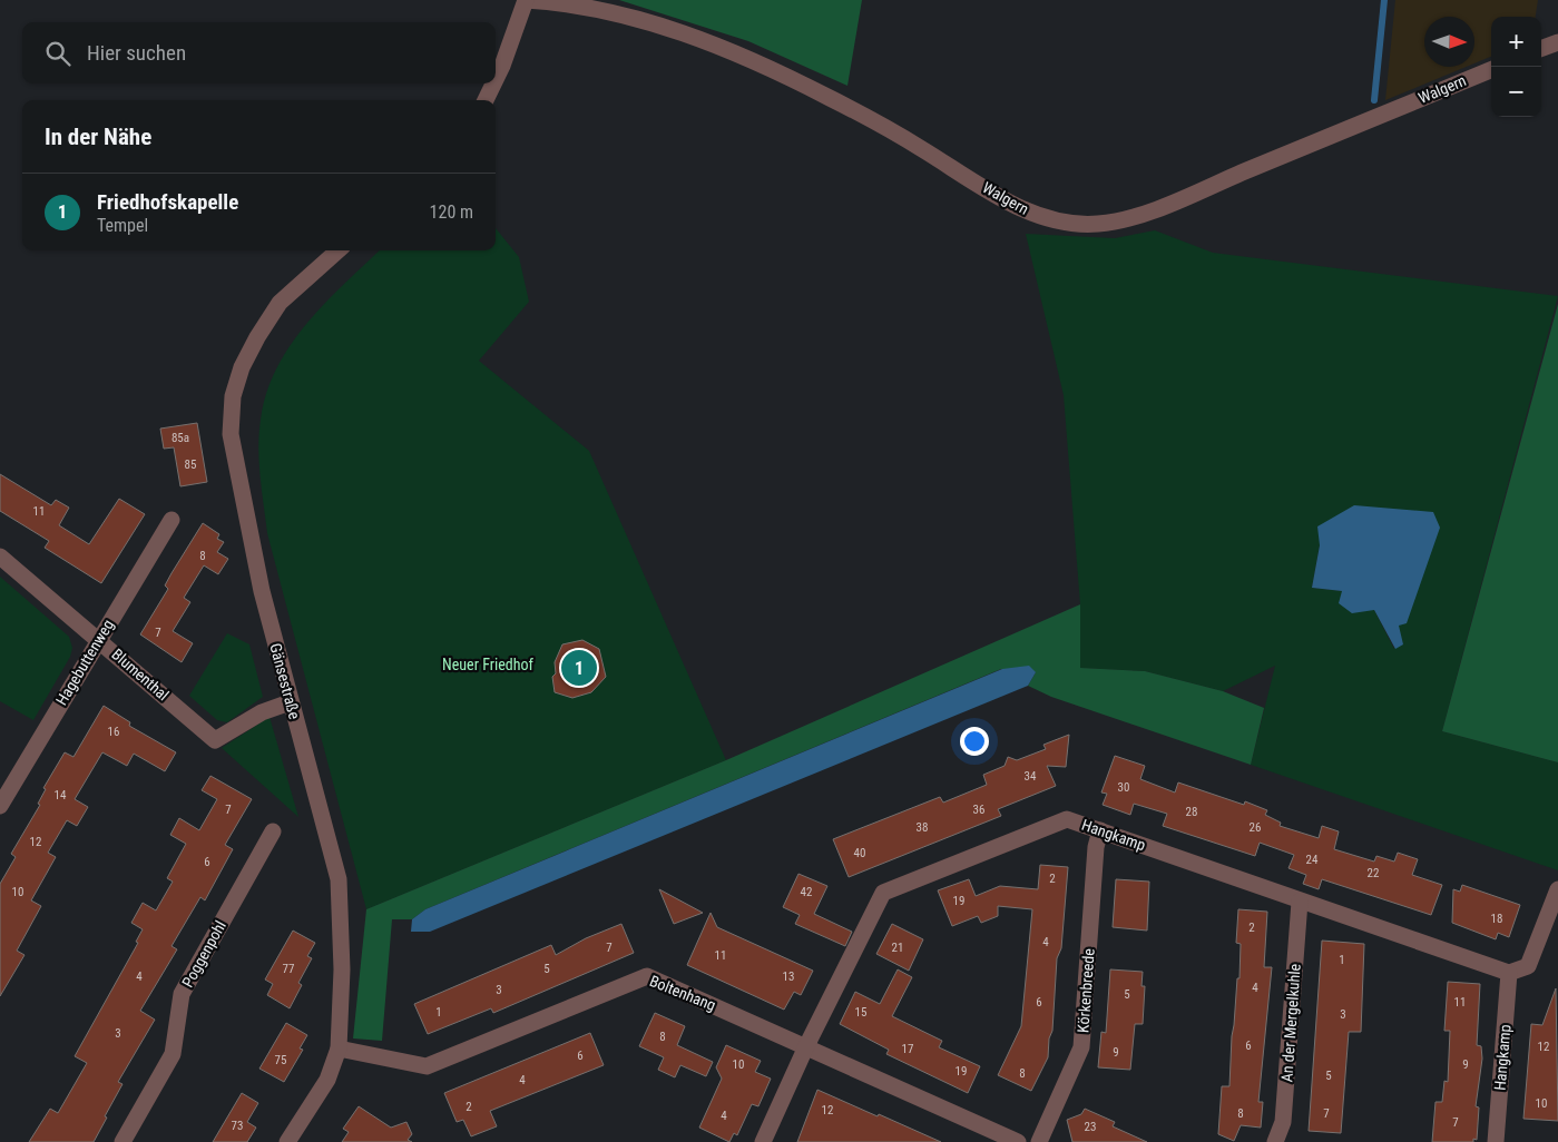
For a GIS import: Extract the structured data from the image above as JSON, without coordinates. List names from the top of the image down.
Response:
{
  "streets": {
    "street": [
      "Walgern",
      "Hagebuttenweg",
      "Blumenthal",
      "Gänsestraße",
      "Hangkamp",
      "Poggenpohl",
      "Körkenbreede",
      "Boltenhang",
      "An der Mergelkuhle"
    ]
  },
  "crossings": [
    ["Hagebuttenweg", "Blumenthal"],
    ["Blumenthal", "Gänsestraße"],
    ["Gänsestraße", "Boltenhang"],
    ["Hangkamp", "Körkenbreede"],
    ["Hangkamp", "Boltenhang"],
    ["Hangkamp", "An der Mergelkuhle"]
  ],
  "parks": ["Neuer Friedhof"],
  "house_numbers": [
    "85a",
    "85",
    "11",
    "8",
    "7",
    "16",
    "34",
    "30",
    "14",
    "7",
    "36",
    "28",
    "38",
    "26",
    "12",
    "40",
    "24",
    "6",
    "22",
    "2",
    "10",
    "42",
    "19",
    "18",
    "2",
    "4",
    "7",
    "21",
    "11",
    "1",
    "77",
    "5",
    "4",
    "13",
    "4",
    "3",
    "5",
    "6",
    "11",
    "1",
    "15",
    "3",
    "3",
    "8",
    "6",
    "12",
    "17",
    "9",
    "6",
    "75",
    "10",
    "9",
    "19",
    "8",
    "5",
    "4",
    "10",
    "2",
    "12",
    "8",
    "7",
    "4",
    "7",
    "73",
    "23"
  ],
  "north": "right",
  "page": {
    "map_buttons": ["+", "−"],
    "search": "Hier suchen",
    "heading": "In der Nähe",
    "list": [
      {
        "mark": "1",
        "name": "Friedhofskapelle",
        "note": "Tempel",
        "value": "120 m"
      }
    ],
    "pins": "1"
  }
}
